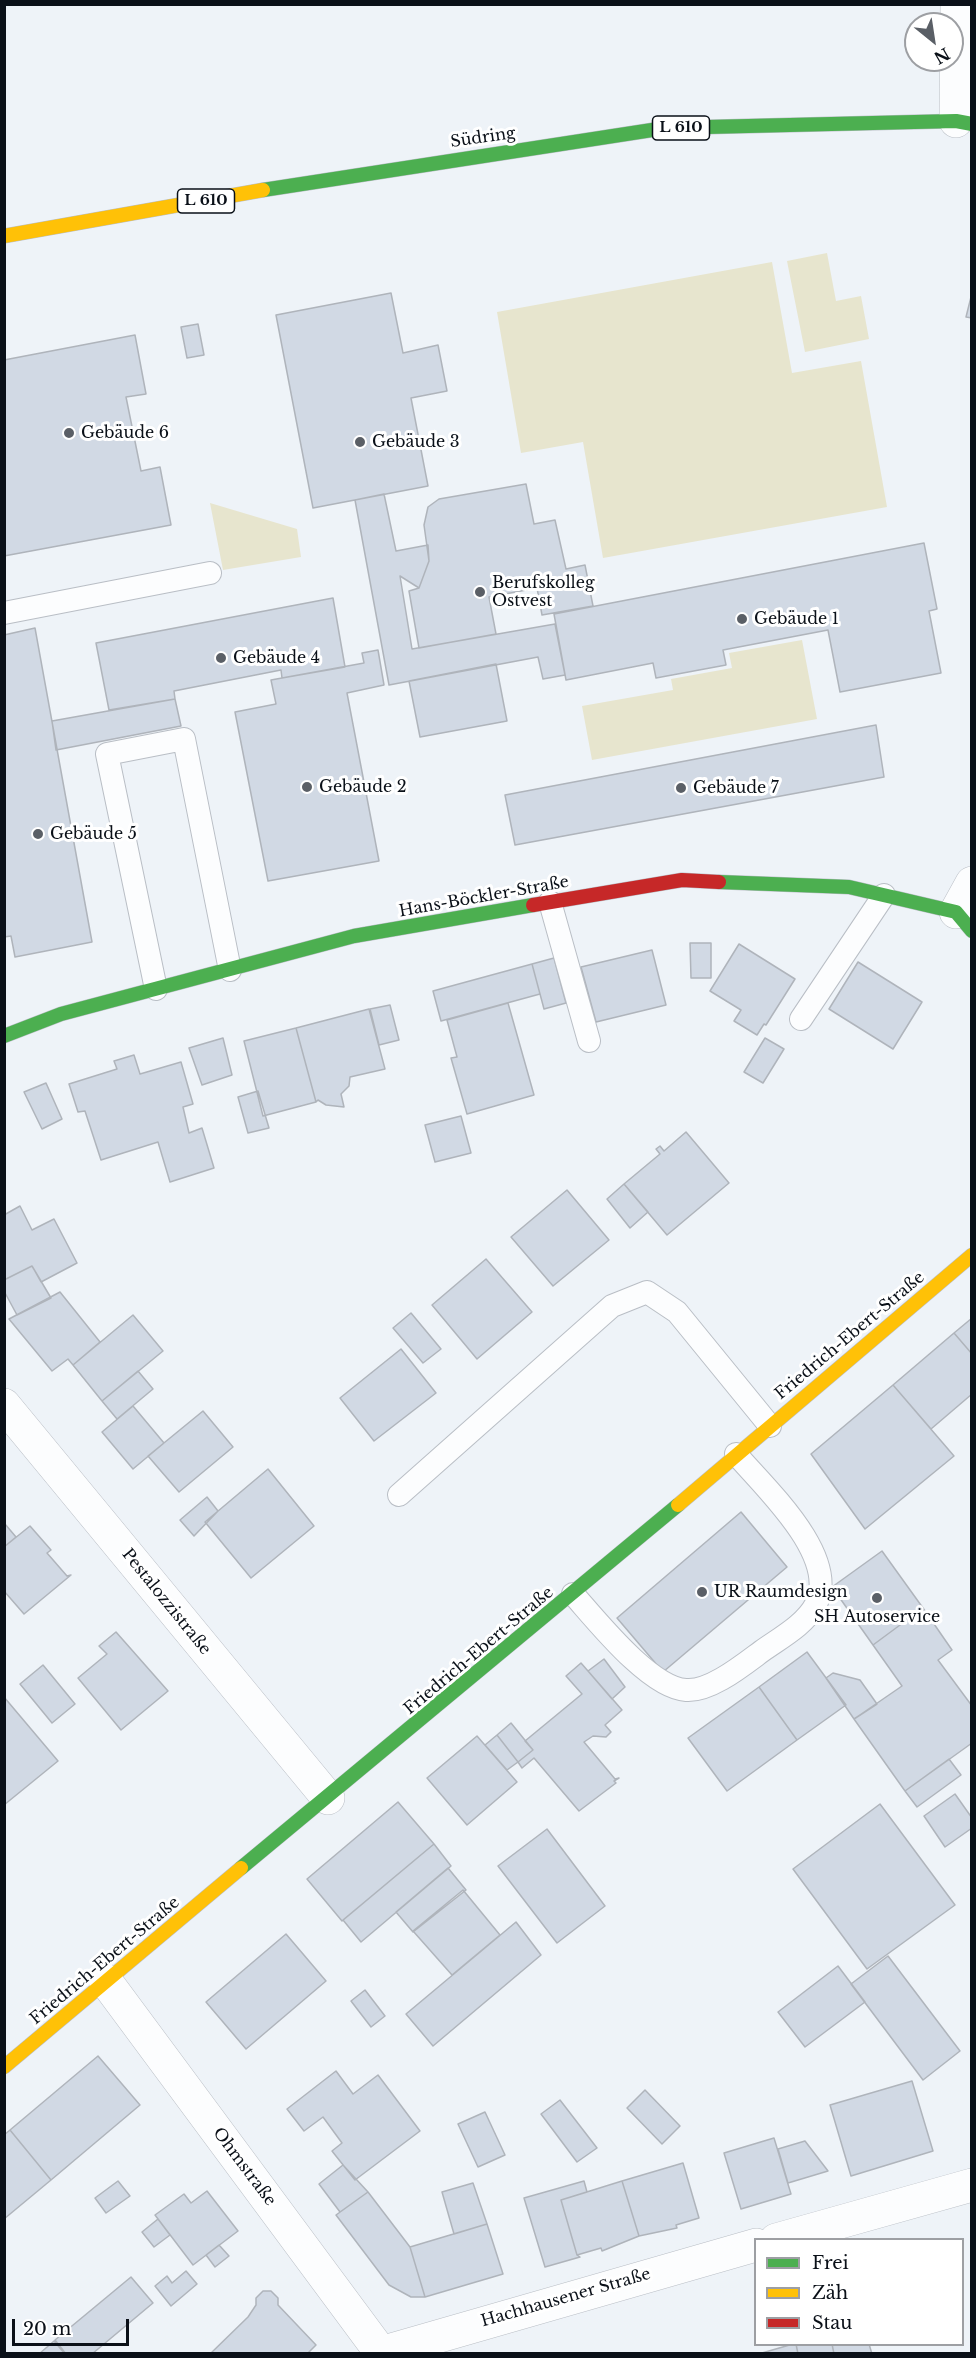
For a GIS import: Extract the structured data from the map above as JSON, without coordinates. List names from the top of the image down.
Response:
{
  "streets": {
    "street": [
      "L 610",
      "Südring",
      "Hans-Böckler-Straße",
      "Friedrich-Ebert-Straße",
      "Pestalozzistraße",
      "Ohmstraße",
      "Hachhausener Straße"
    ]
  },
  "crossings": [
    ["Friedrich-Ebert-Straße", "Pestalozzistraße"],
    ["Friedrich-Ebert-Straße", "Ohmstraße"],
    ["Ohmstraße", "Hachhausener Straße"]
  ],
  "places": [
    "Gebäude 6",
    "Gebäude 3",
    "Berufskolleg Ostvest",
    "Gebäude 1",
    "Gebäude 4",
    "Gebäude 2",
    "Gebäude 7",
    "Gebäude 5",
    "UR Raumdesign",
    "SH Autoservice"
  ],
  "legend": ["Frei", "Zäh", "Stau"],
  "scale_bar": "20 m",
  "north": "bottom right"
}
